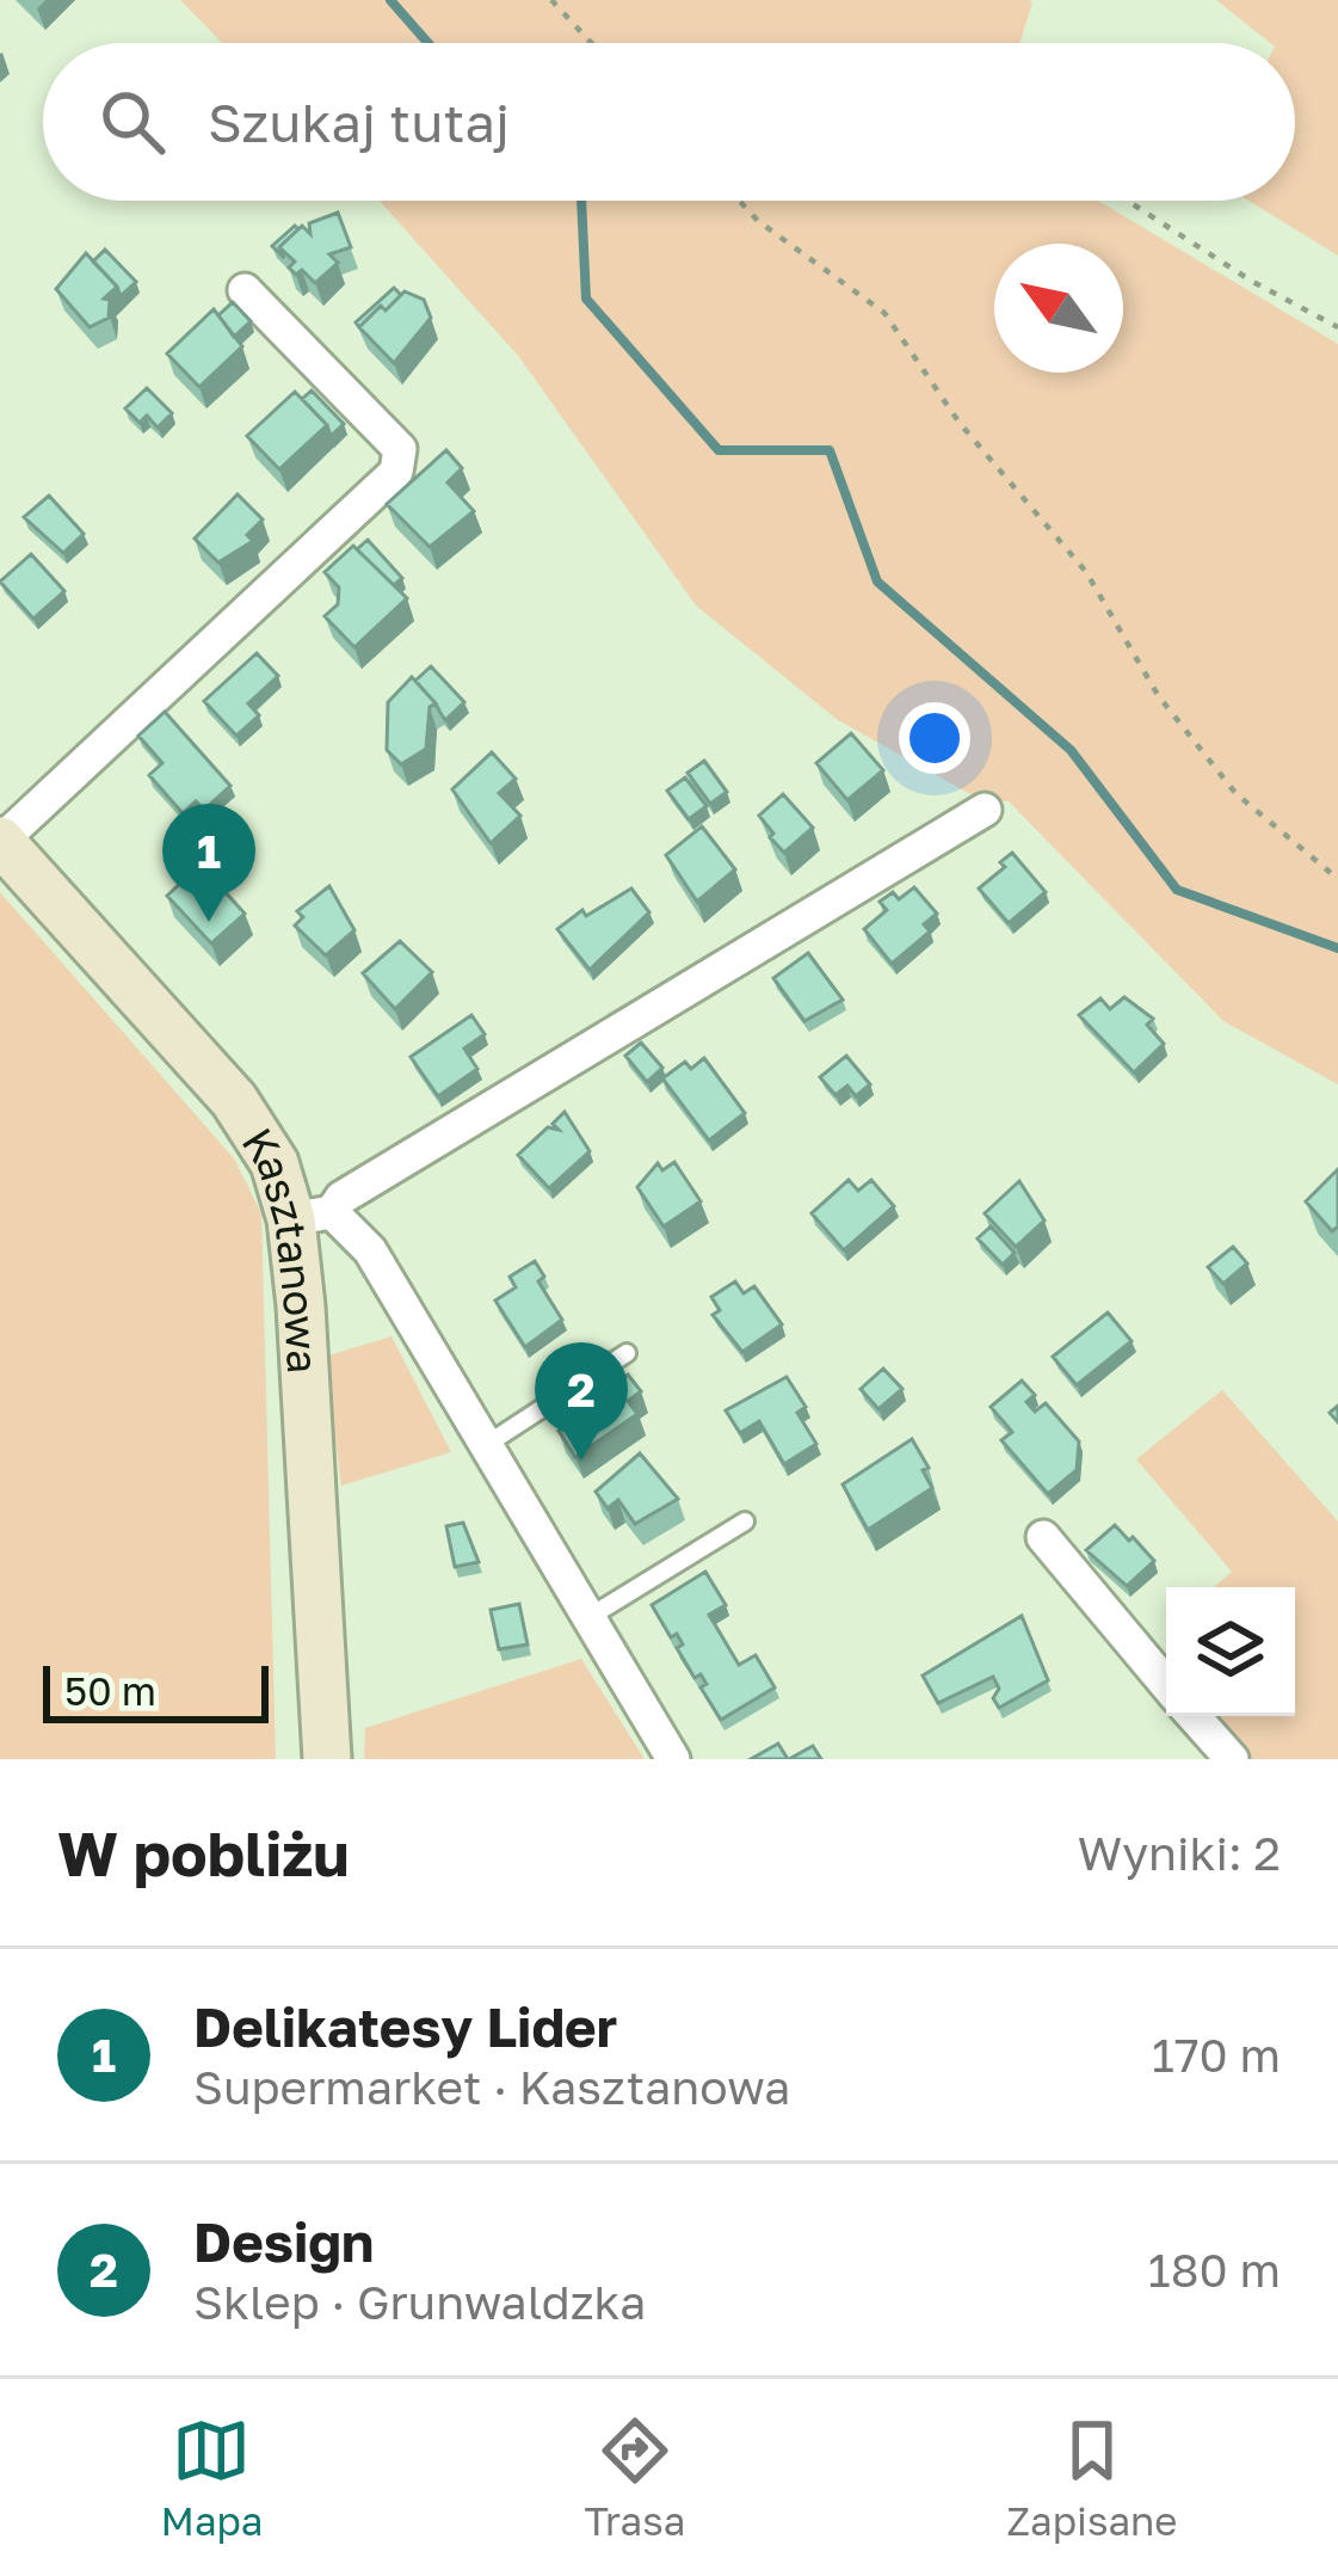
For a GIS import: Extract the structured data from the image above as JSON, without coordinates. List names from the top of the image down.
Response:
{
  "streets": {
    "street": ["Kasztanowa"]
  },
  "scale_bar": "50 m",
  "north": "top left",
  "page": {
    "search": "Szukaj tutaj",
    "pins": ["1", "2"],
    "scale": "50 m",
    "heading": ["W pobliżu", "Wyniki: 2"],
    "list": [
      {
        "mark": "1",
        "name": "Delikatesy Lider",
        "note": "Supermarket · Kasztanowa",
        "value": "170 m"
      },
      {
        "mark": "2",
        "name": "Design",
        "note": "Sklep · Grunwaldzka",
        "value": "180 m"
      }
    ],
    "nav": ["Mapa", "Trasa", "Zapisane"]
  }
}
